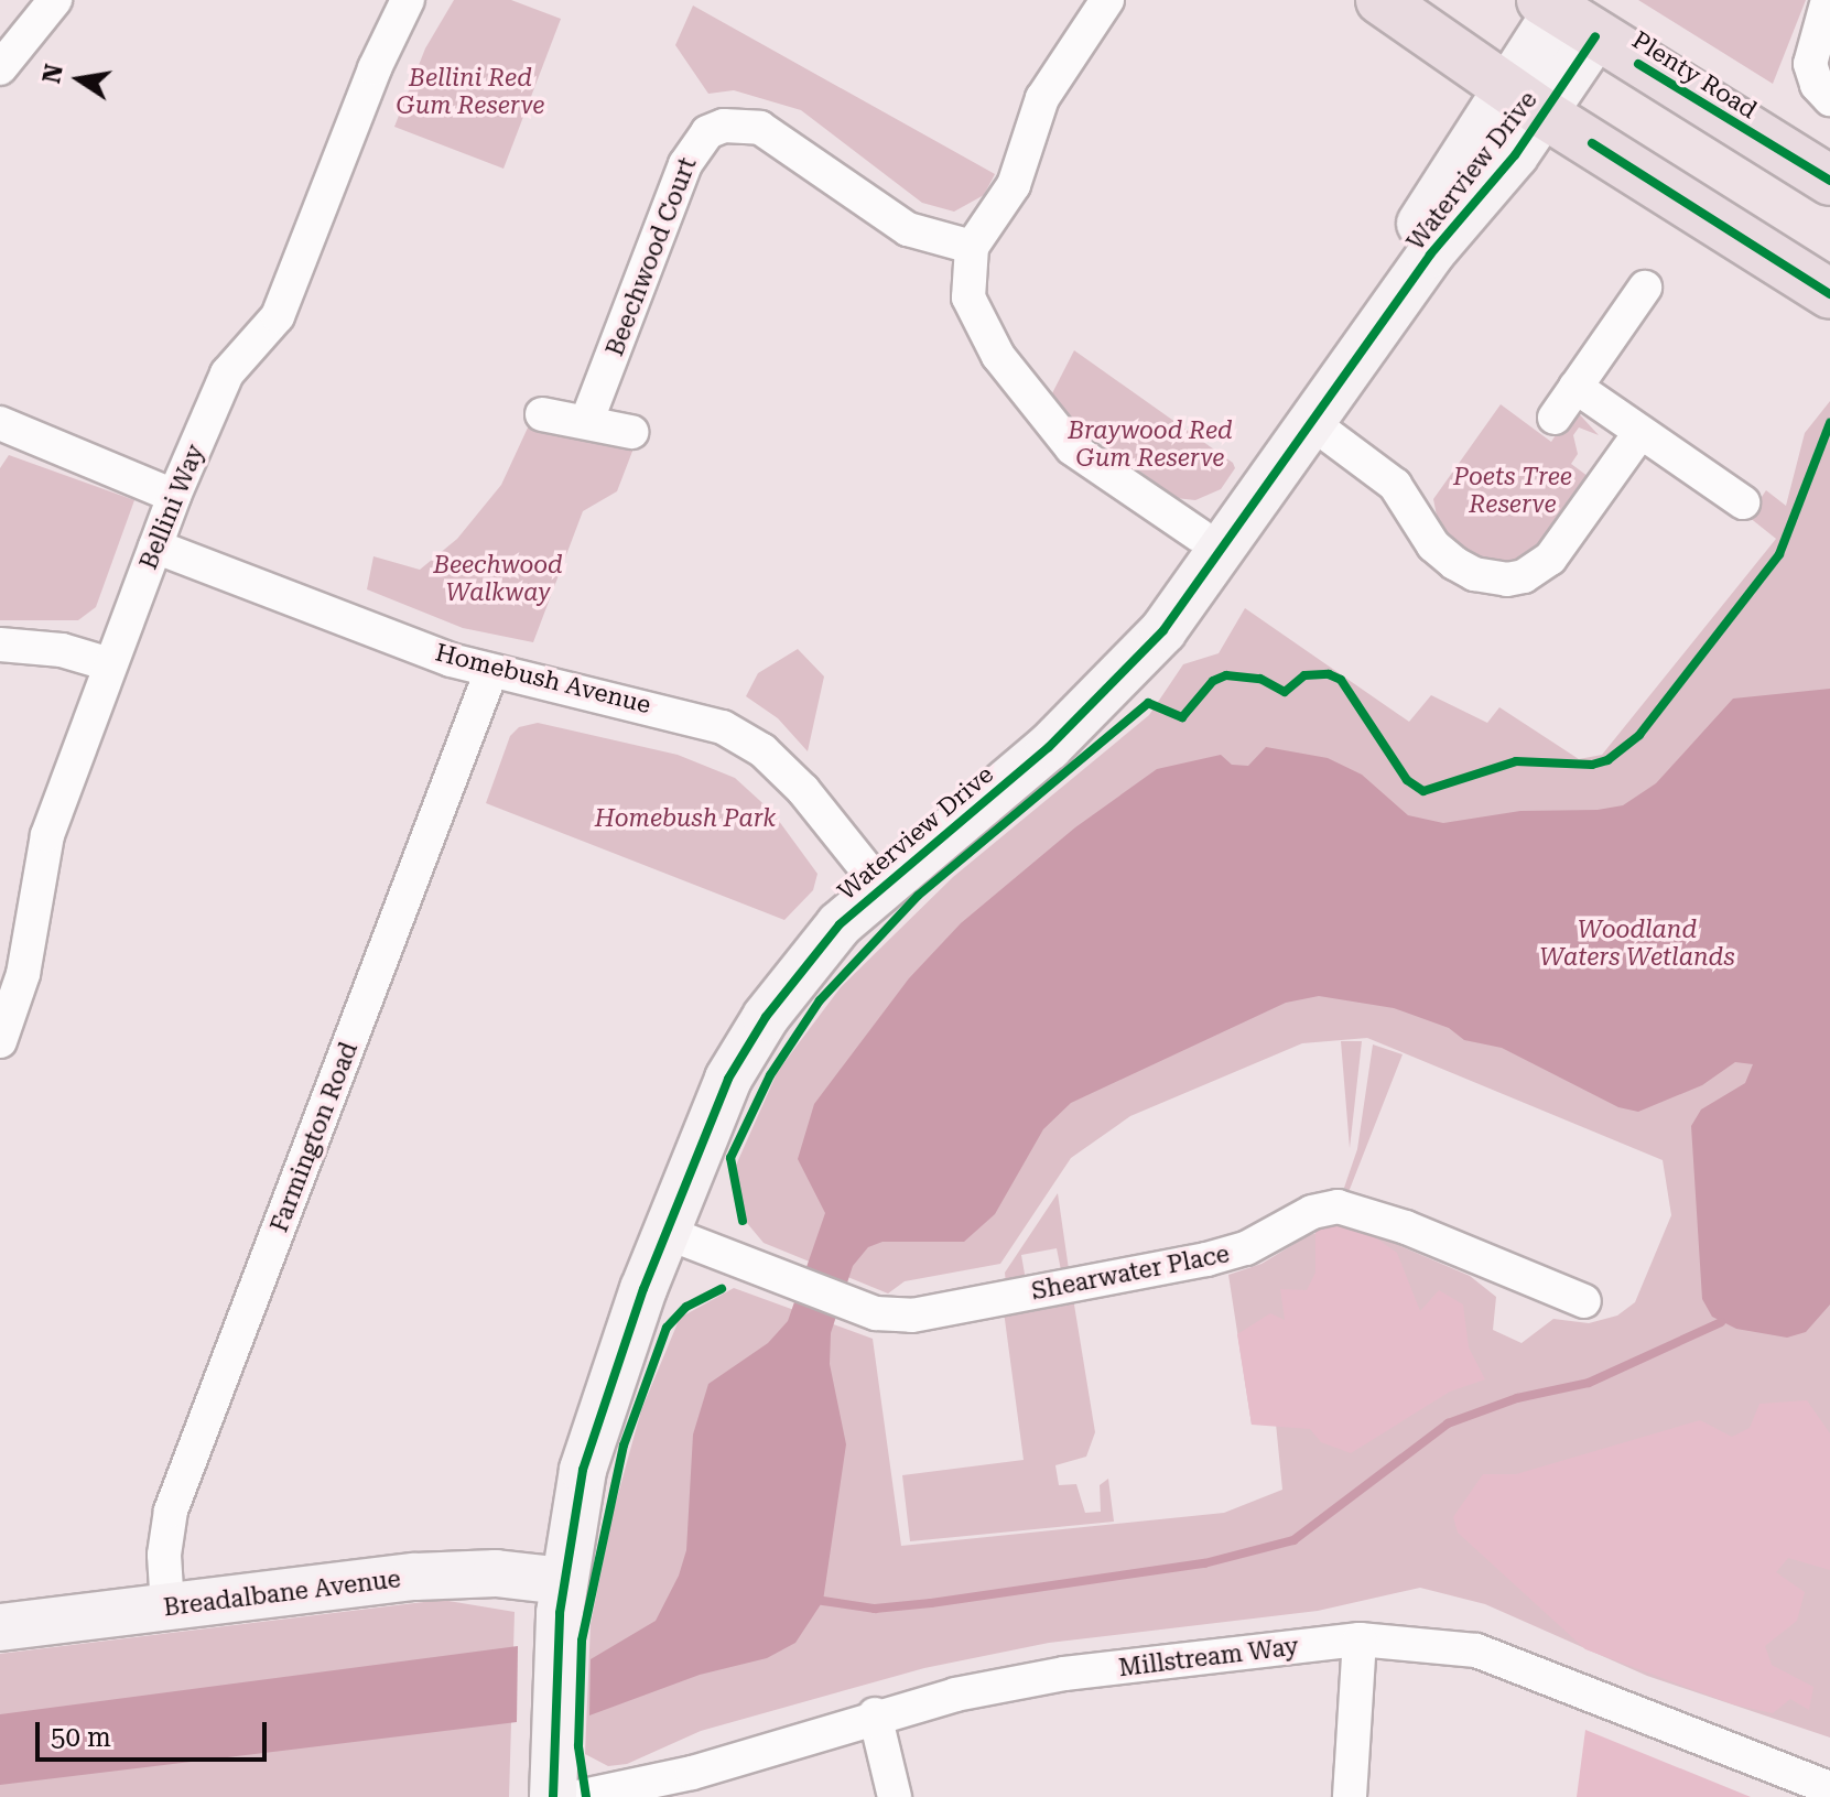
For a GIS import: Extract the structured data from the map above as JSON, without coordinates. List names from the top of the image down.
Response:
{
  "streets": {
    "highway": ["Plenty Road"],
    "street": [
      "Waterview Drive",
      "Beechwood Court",
      "Bellini Way",
      "Homebush Avenue",
      "Farmington Road",
      "Shearwater Place",
      "Breadalbane Avenue",
      "Millstream Way"
    ]
  },
  "crossings": [
    ["Plenty Road", "Waterview Drive"],
    ["Waterview Drive", "Homebush Avenue"],
    ["Waterview Drive", "Shearwater Place"],
    ["Waterview Drive", "Breadalbane Avenue"],
    ["Bellini Way", "Homebush Avenue"],
    ["Homebush Avenue", "Farmington Road"],
    ["Farmington Road", "Breadalbane Avenue"]
  ],
  "parks": [
    "Bellini Red Gum Reserve",
    "Braywood Red Gum Reserve",
    "Poets Tree Reserve",
    "Beechwood Walkway",
    "Homebush Park",
    "Woodland Waters Wetlands"
  ],
  "scale_bar": "50 m",
  "north": "left"
}
